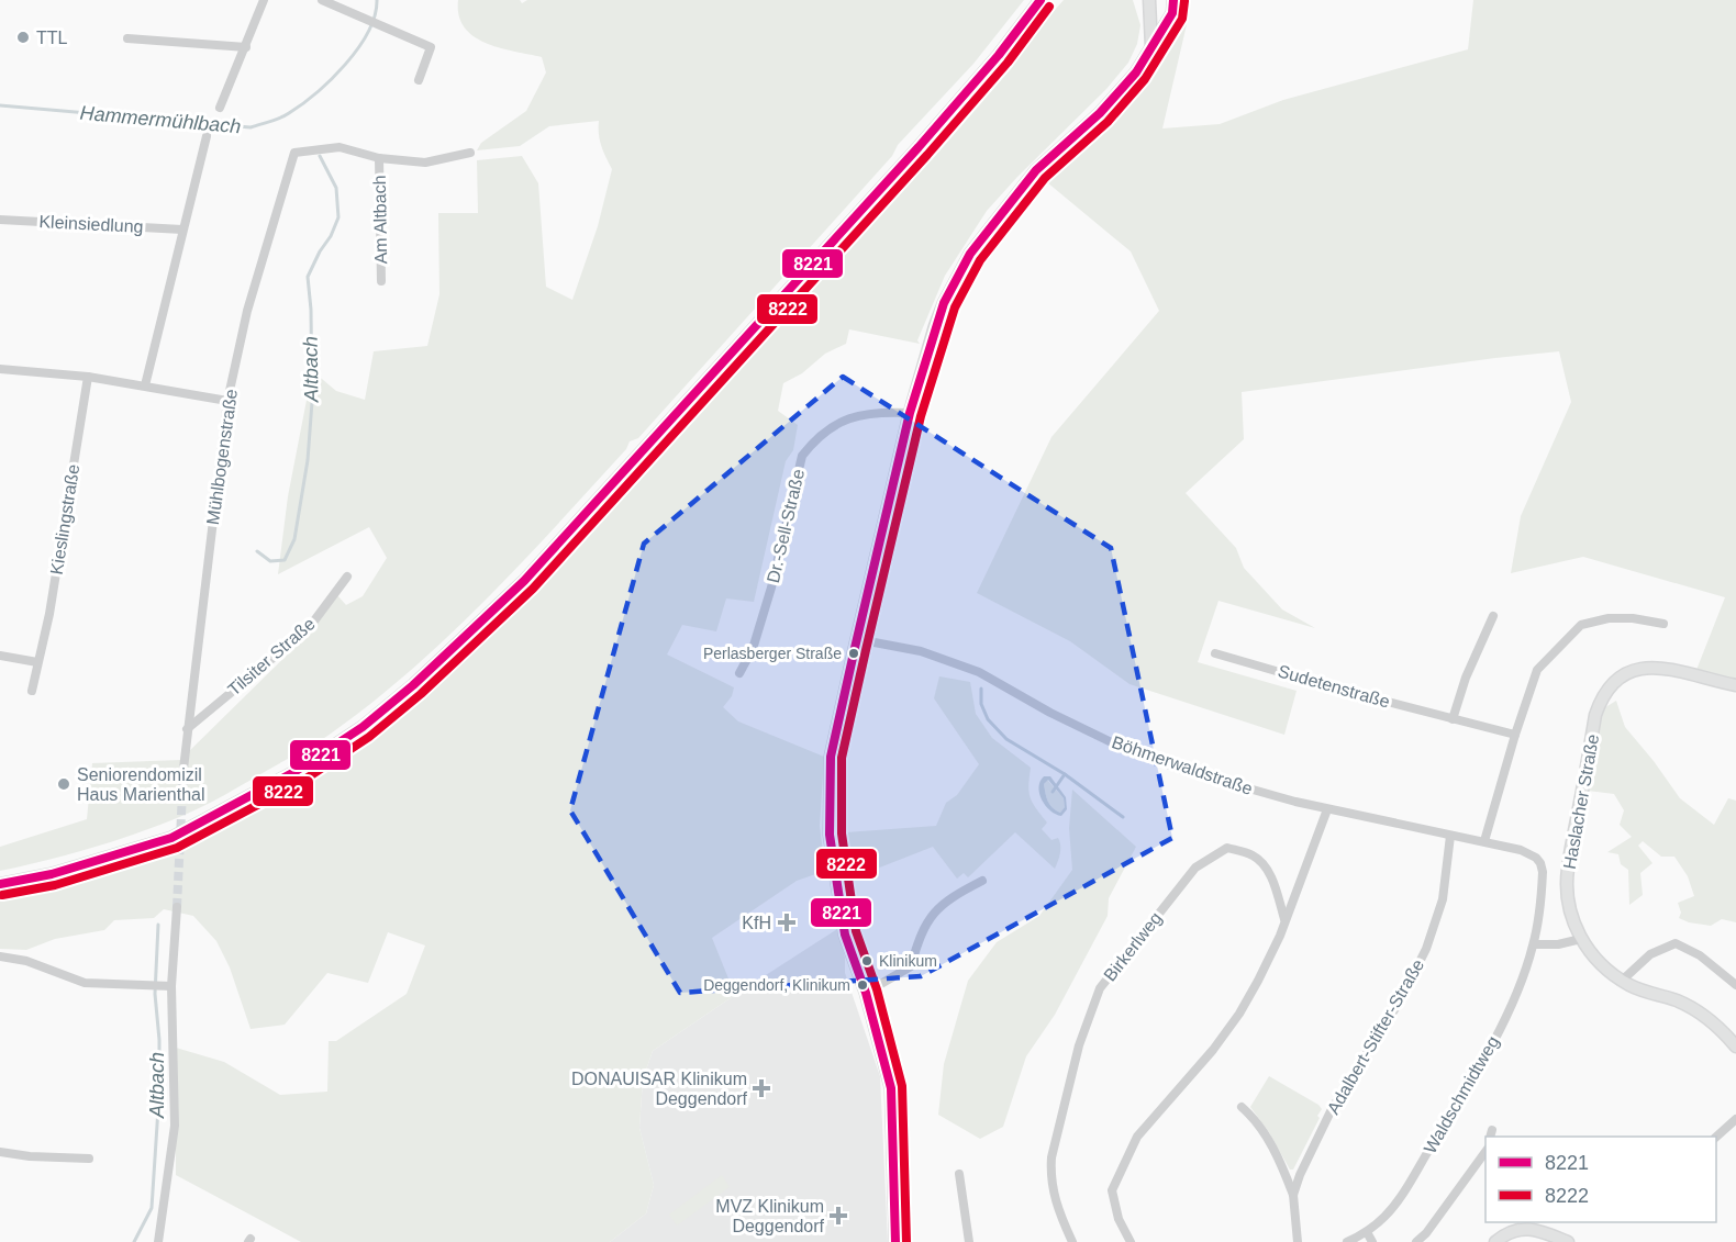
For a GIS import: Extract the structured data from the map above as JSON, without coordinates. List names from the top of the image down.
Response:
{
  "streets": {
    "street": [
      "Am Altbach",
      "Kleinsiedlung",
      "Mühlbogenstraße",
      "Kieslingstraße",
      "Dr.-Sell-Straße",
      "Tilsiter Straße",
      "Sudetenstraße",
      "Böhmerwaldstraße",
      "Haslacher Straße",
      "Birkerlweg",
      "Adalbert-Stifter-Straße",
      "Waldschmidtweg"
    ]
  },
  "crossings": [
    ["Am Altbach", "Mühlbogenstraße"],
    ["Mühlbogenstraße", "Tilsiter Straße"],
    ["Böhmerwaldstraße", "Adalbert-Stifter-Straße"],
    ["Böhmerwaldstraße", "Waldschmidtweg"]
  ],
  "water": ["Hammermühlbach", "Altbach"],
  "places": {
    "other": [
      "TTL",
      "Perlasberger Straße",
      "Seniorendomizil Haus Marienthal",
      "Klinikum",
      "Deggendorf, Klinikum"
    ],
    "health": ["KfH", "DONAUISAR Klinikum Deggendorf", "MVZ Klinikum Deggendorf"]
  },
  "lines": ["transit line 8221", "transit line 8222"],
  "legend": ["8221", "8222"]
}
